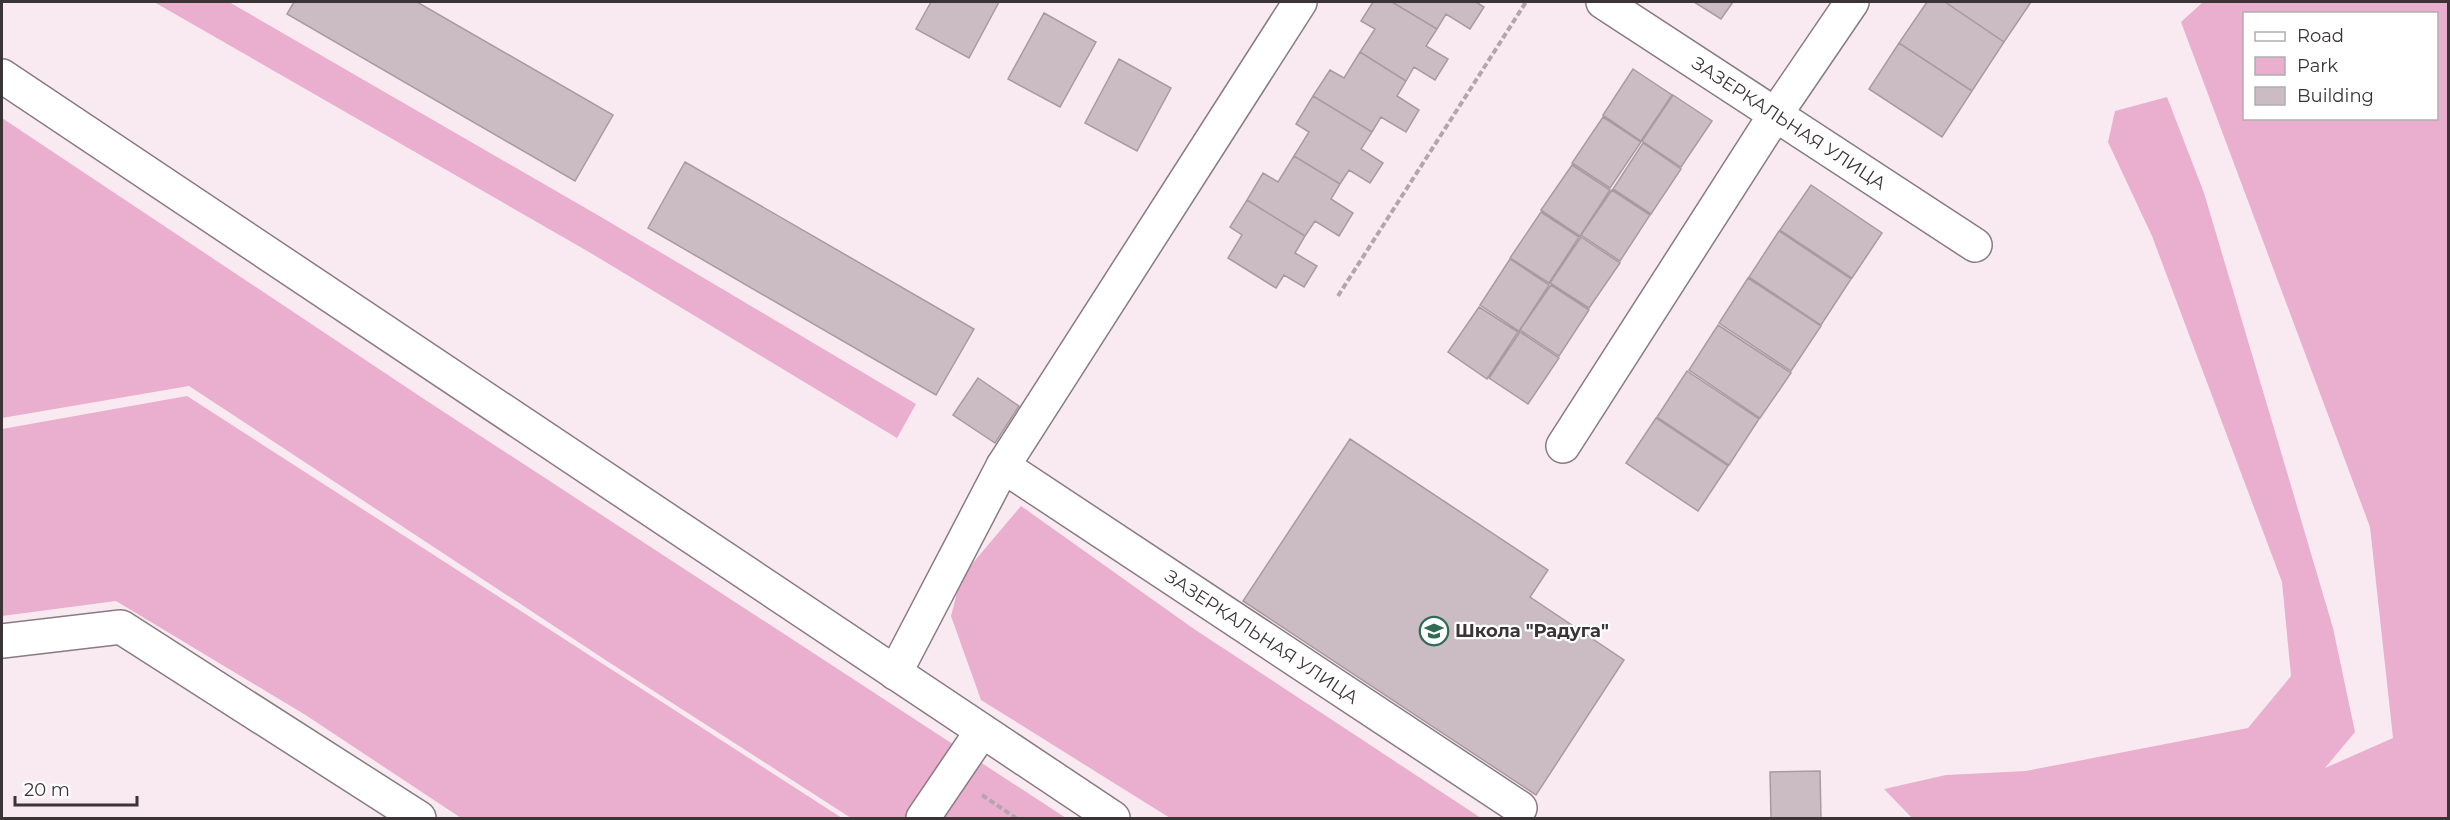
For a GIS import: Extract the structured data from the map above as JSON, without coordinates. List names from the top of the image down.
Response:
{
  "streets": {
    "street": ["ЗАЗЕРКАЛЬНАЯ УЛИЦА"]
  },
  "places": {
    "school or university": ["Школа \"Радуга\""]
  },
  "legend": ["Road", "Park", "Building"],
  "scale_bar": "20 m"
}
